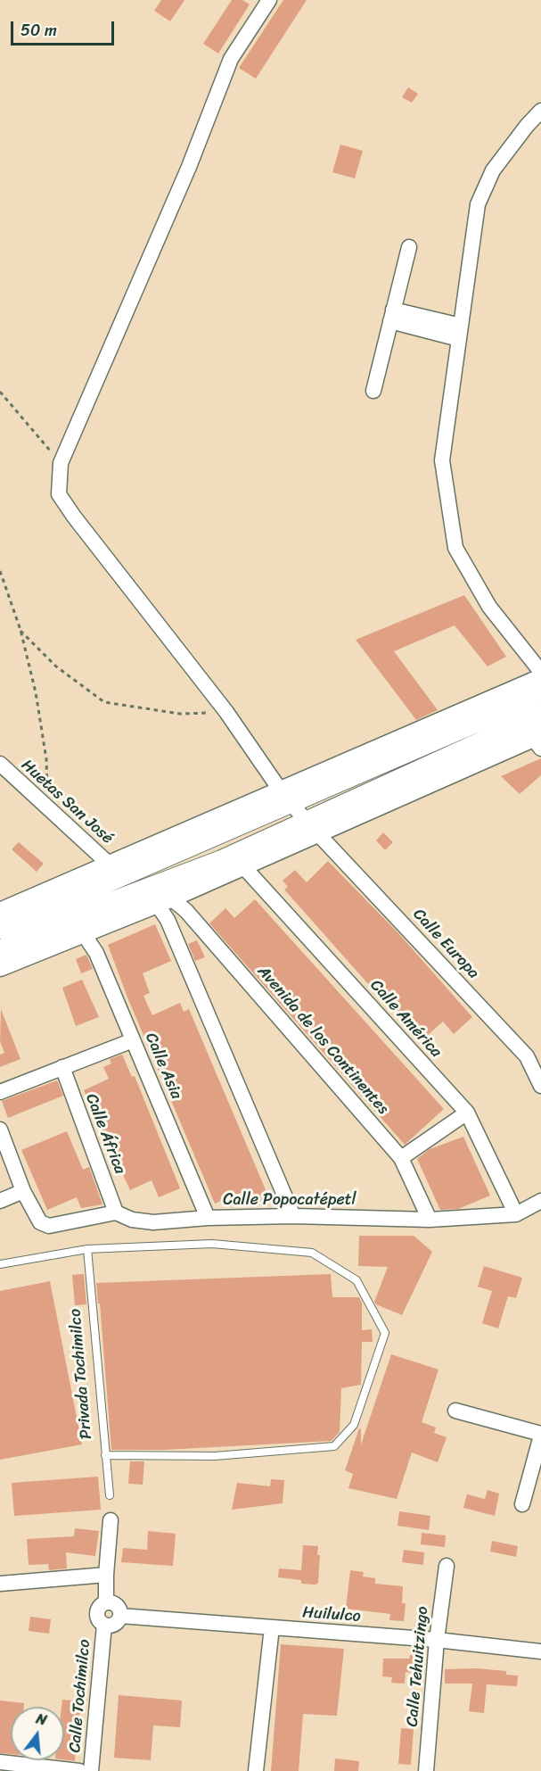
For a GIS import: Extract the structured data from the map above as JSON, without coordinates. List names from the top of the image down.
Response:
{
  "streets": {
    "street": [
      "Huetas San José",
      "Calle Europa",
      "Calle América",
      "Avenida de los Continentes",
      "Calle Asia",
      "Calle África",
      "Calle Popocatépetl",
      "Huilulco",
      "Calle Tehuitzingo",
      "Calle Tochimilco"
    ],
    "lane": ["Privada Tochimilco"]
  },
  "crossings": [
    ["Calle América", "Calle Popocatépetl"],
    ["Avenida de los Continentes", "Calle Popocatépetl"],
    ["Calle Asia", "Calle Popocatépetl"],
    ["Calle África", "Calle Popocatépetl"],
    ["Huilulco", "Calle Tehuitzingo"],
    ["Huilulco", "Calle Tochimilco"]
  ],
  "scale_bar": "50 m",
  "north": "top"
}
